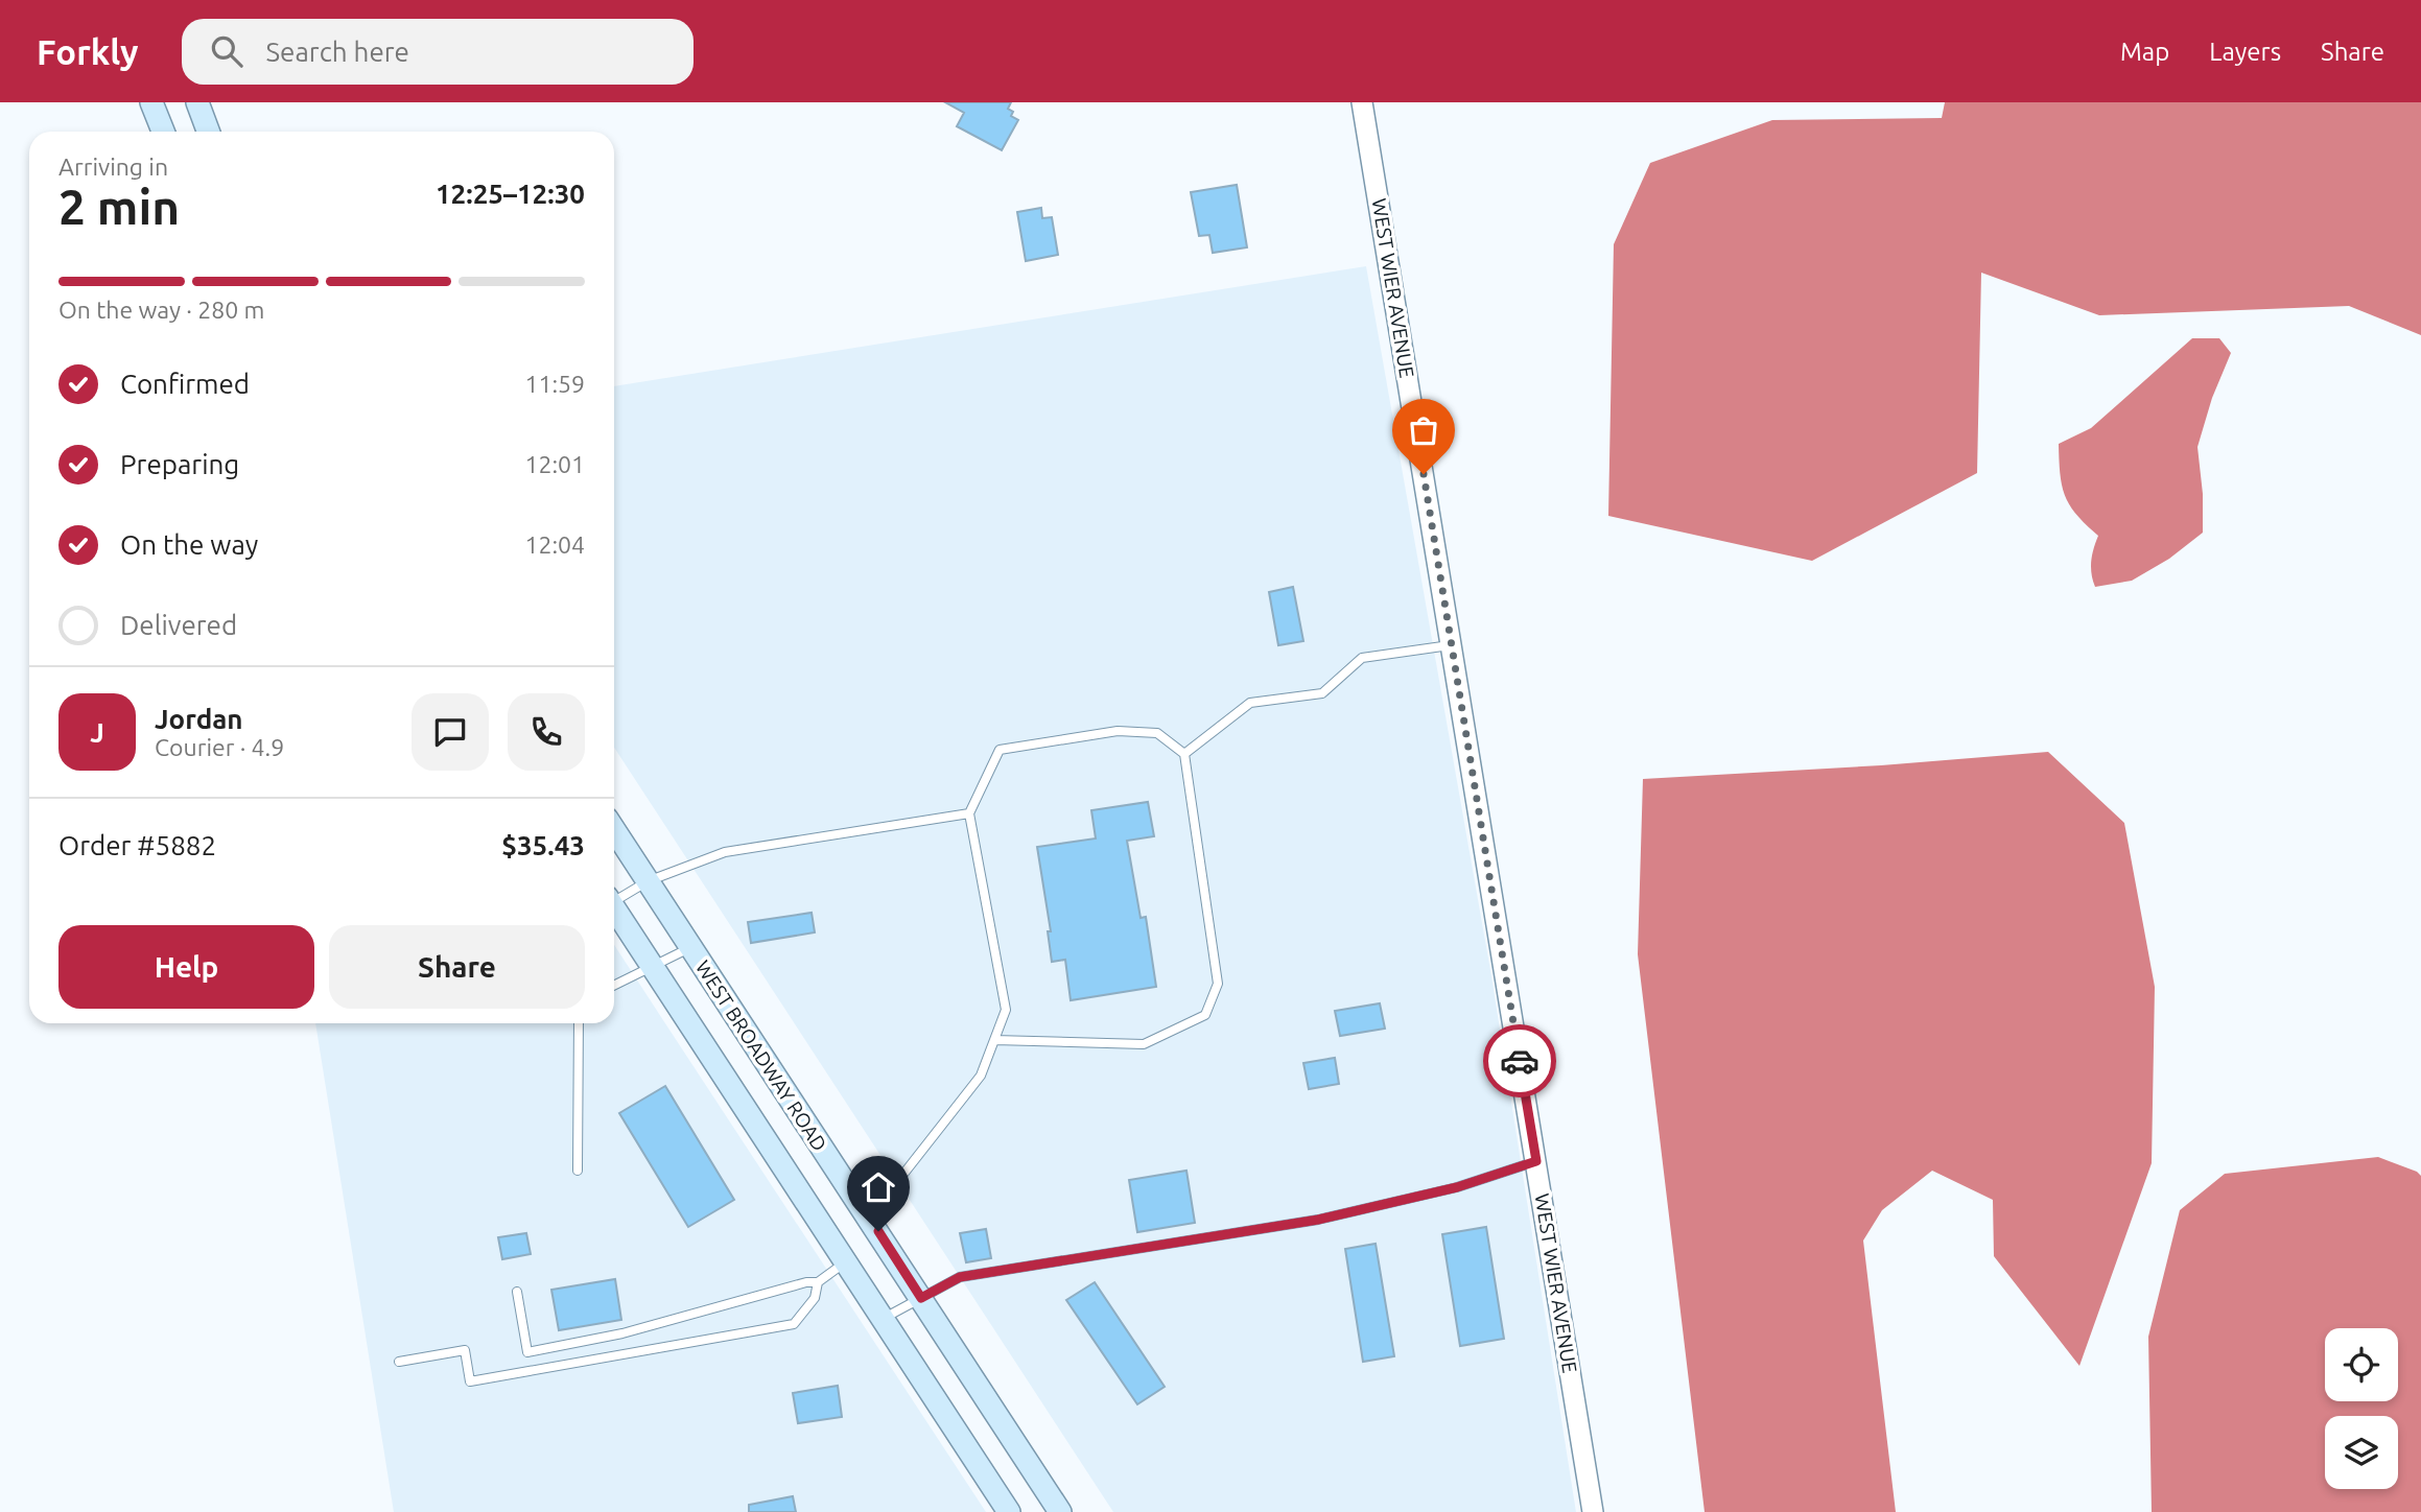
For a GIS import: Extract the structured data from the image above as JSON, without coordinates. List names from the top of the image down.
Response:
{
  "streets": {
    "main road": ["WEST BROADWAY ROAD"],
    "street": ["WEST WIER AVENUE"]
  },
  "page": {
    "header": "Forkly",
    "search": "Search here",
    "nav": ["Map", "Layers", "Share"],
    "heading": ["2 min", "Arriving in", "12:25–12:30"],
    "panel": [
      "Jordan",
      "Courier · 4.9",
      "Order #5882",
      "$35.43"
    ],
    "bar": "On the way · 280 m",
    "list": [
      ["Confirmed", "11:59"],
      ["Preparing", "12:01"],
      ["On the way", "12:04"],
      "Delivered"
    ],
    "round": "J",
    "buttons": ["Help", "Share"]
  }
}
